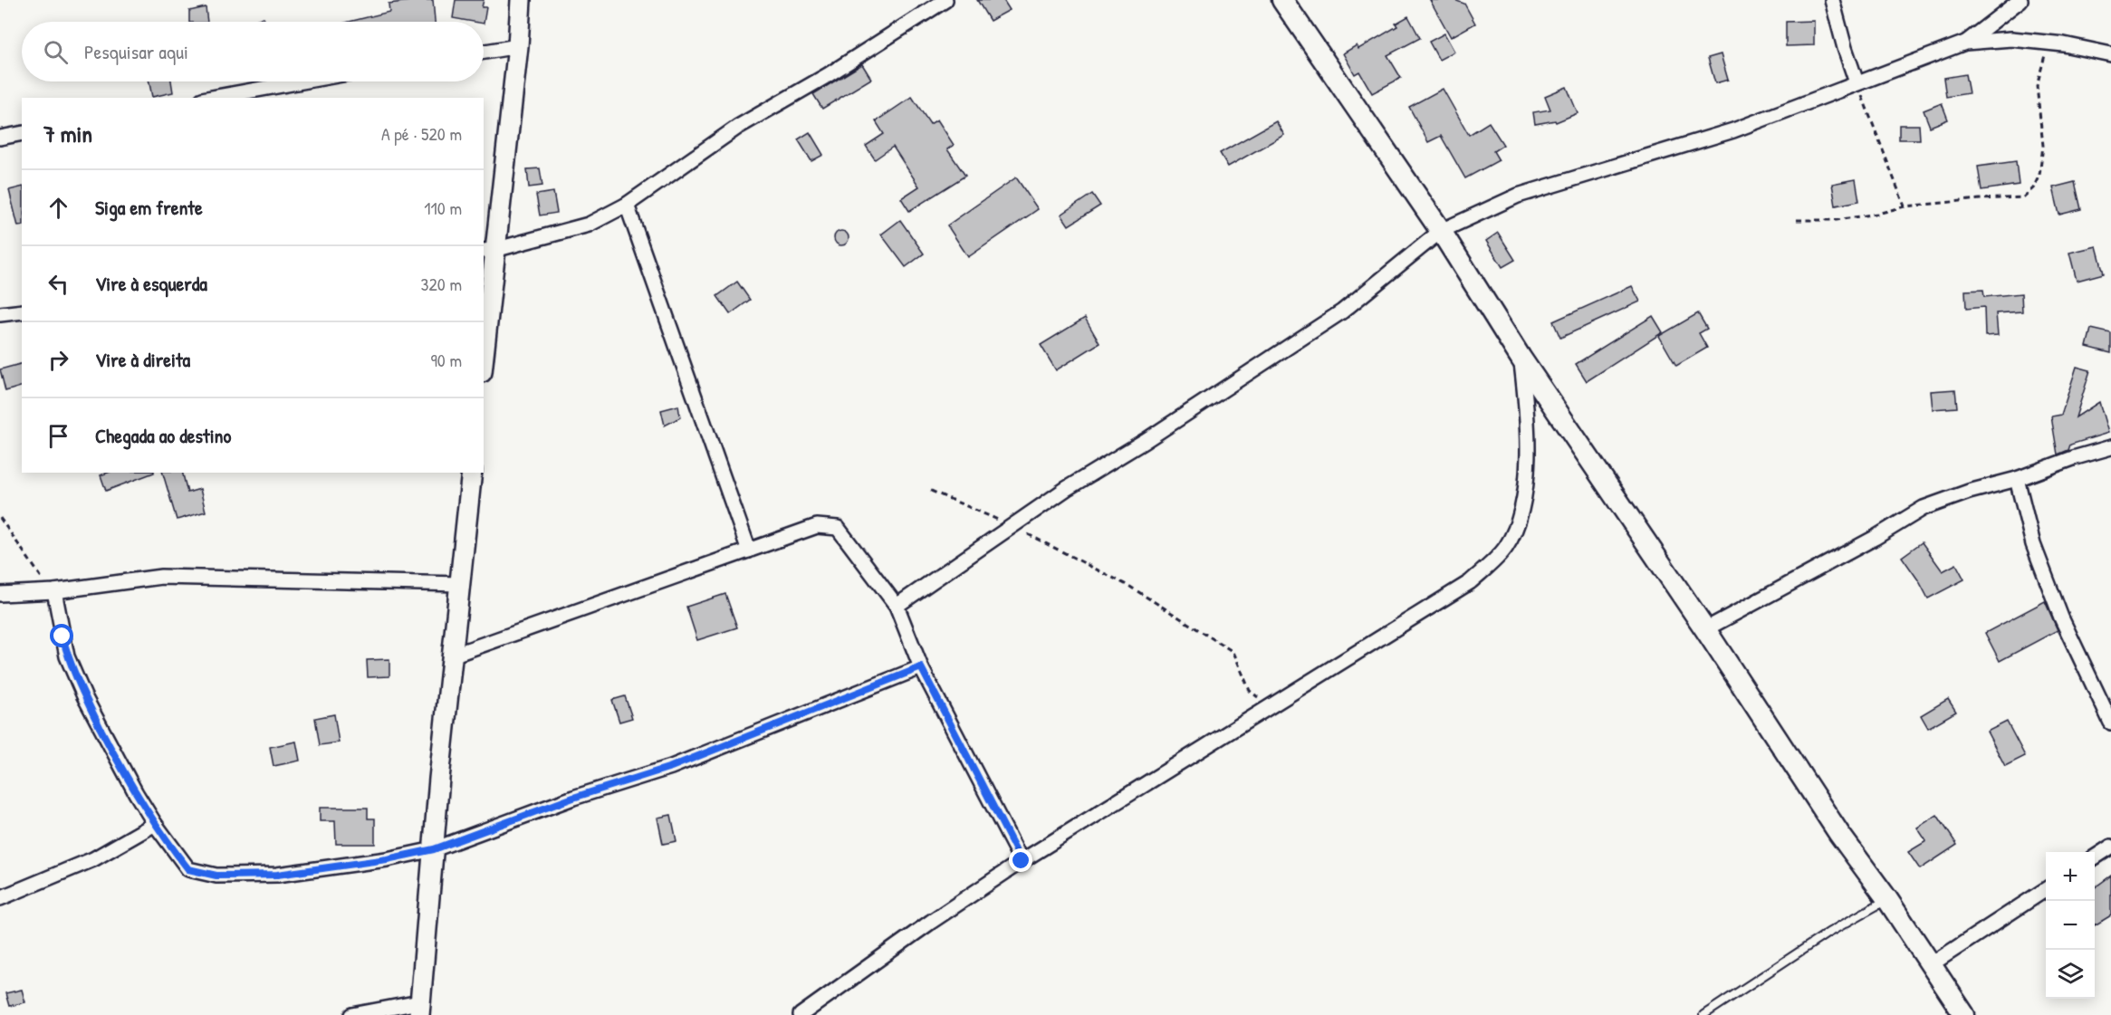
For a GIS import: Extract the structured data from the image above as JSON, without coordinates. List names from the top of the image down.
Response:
{
  "page": {
    "search": "Pesquisar aqui",
    "heading": ["7 min", "A pé · 520 m"],
    "list": [
      ["Siga em frente", "110 m"],
      ["Vire à esquerda", "320 m"],
      ["Vire à direita", "90 m"],
      "Chegada ao destino"
    ],
    "map_buttons": ["+", "−"]
  }
}
